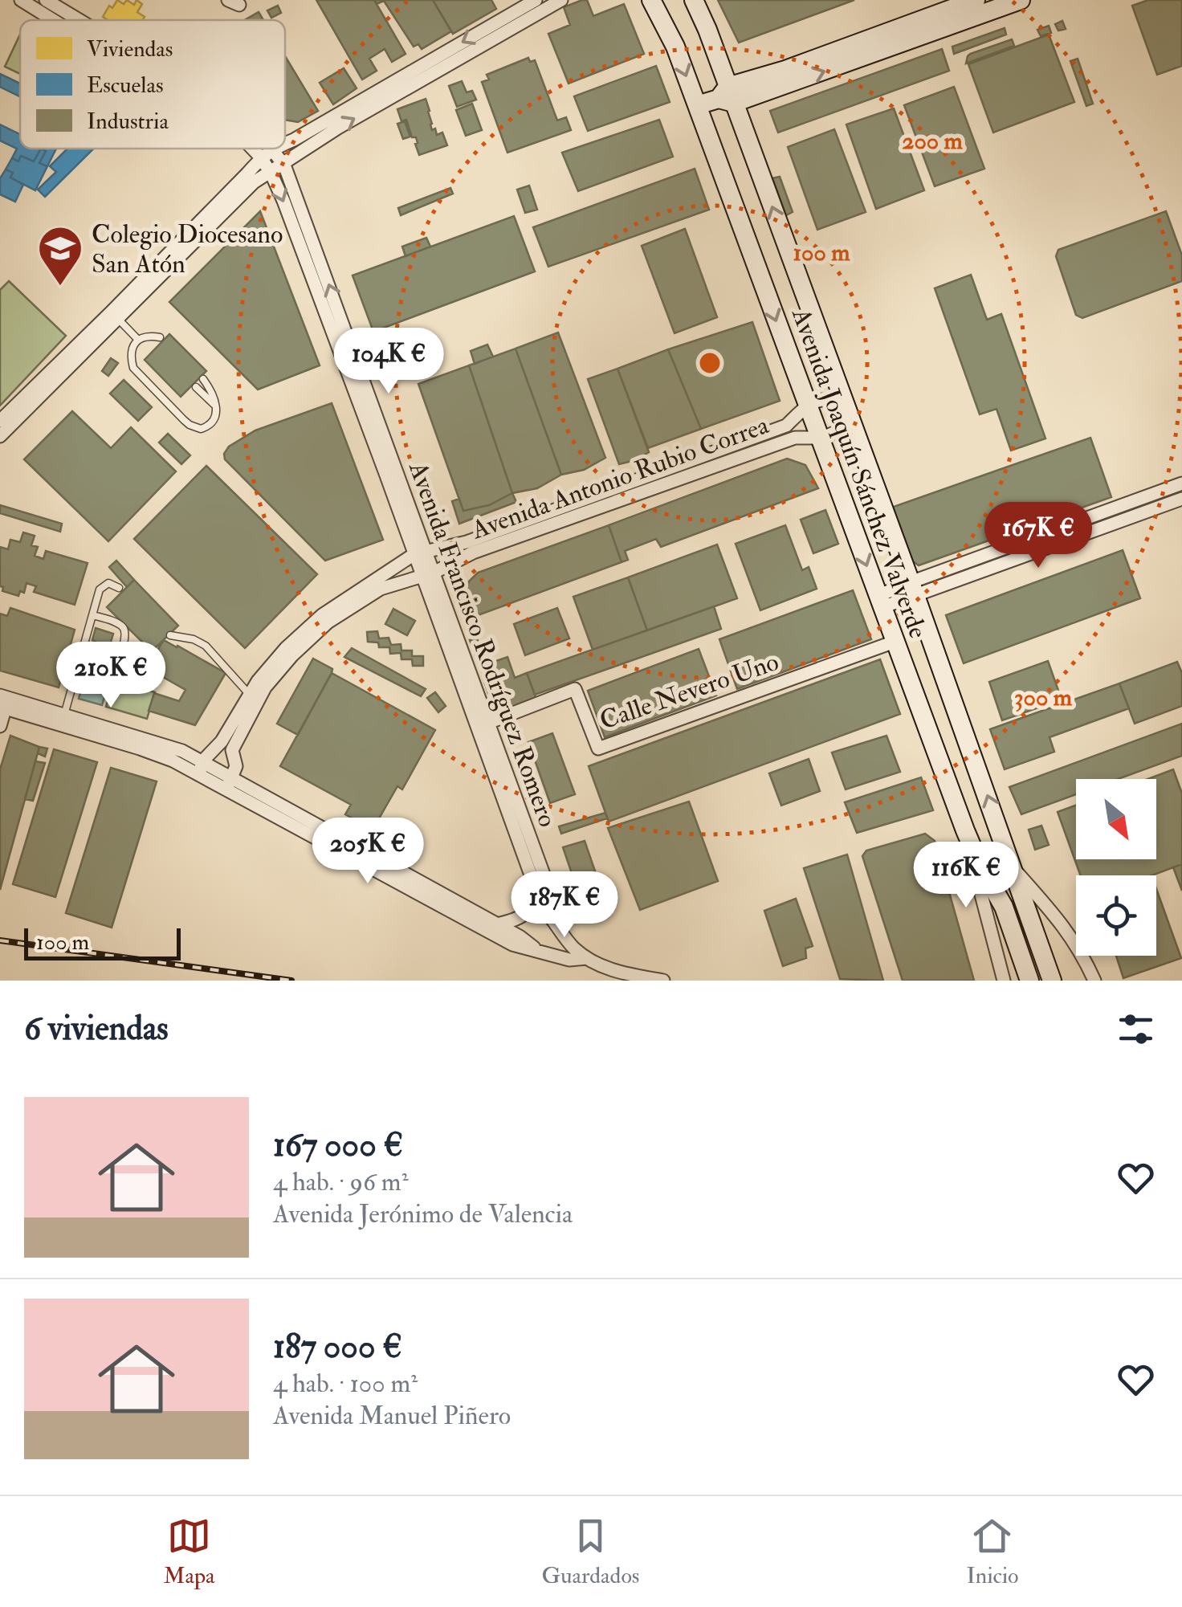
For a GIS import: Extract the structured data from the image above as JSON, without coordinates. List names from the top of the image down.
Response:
{
  "streets": {
    "main road": ["Avenida Joaquín Sánchez Valverde"],
    "street": ["Avenida Antonio Rubio Correa", "Avenida Francisco Rodríguez Romero", "Calle Nevero Uno"]
  },
  "crossings": [
    ["Avenida Joaquín Sánchez Valverde", "Avenida Antonio Rubio Correa"],
    ["Avenida Joaquín Sánchez Valverde", "Calle Nevero Uno"],
    ["Avenida Antonio Rubio Correa", "Avenida Francisco Rodríguez Romero"],
    ["Avenida Francisco Rodríguez Romero", "Calle Nevero Uno"]
  ],
  "places": {
    "school or university": ["Colegio Diocesano San Atón"]
  },
  "legend": ["Viviendas", "Escuelas", "Industria"],
  "scale_bar": "100 m",
  "north": "bottom right",
  "page": {
    "price": [
      "104K €",
      "167K €",
      "210K €",
      "205K €",
      "116K €",
      "187K €"
    ],
    "scale": "100 m",
    "heading": "6 viviendas",
    "list": [
      {
        "name": "167 000 €",
        "note": "4 hab. · 96 m² · Avenida Jerónimo de Valencia"
      },
      {
        "name": "187 000 €",
        "note": "4 hab. · 100 m² · Avenida Manuel Piñero"
      }
    ],
    "tabs": ["Mapa", "Guardados", "Inicio"]
  },
  "rings": ["200 m", "100 m", "300 m"]
}
